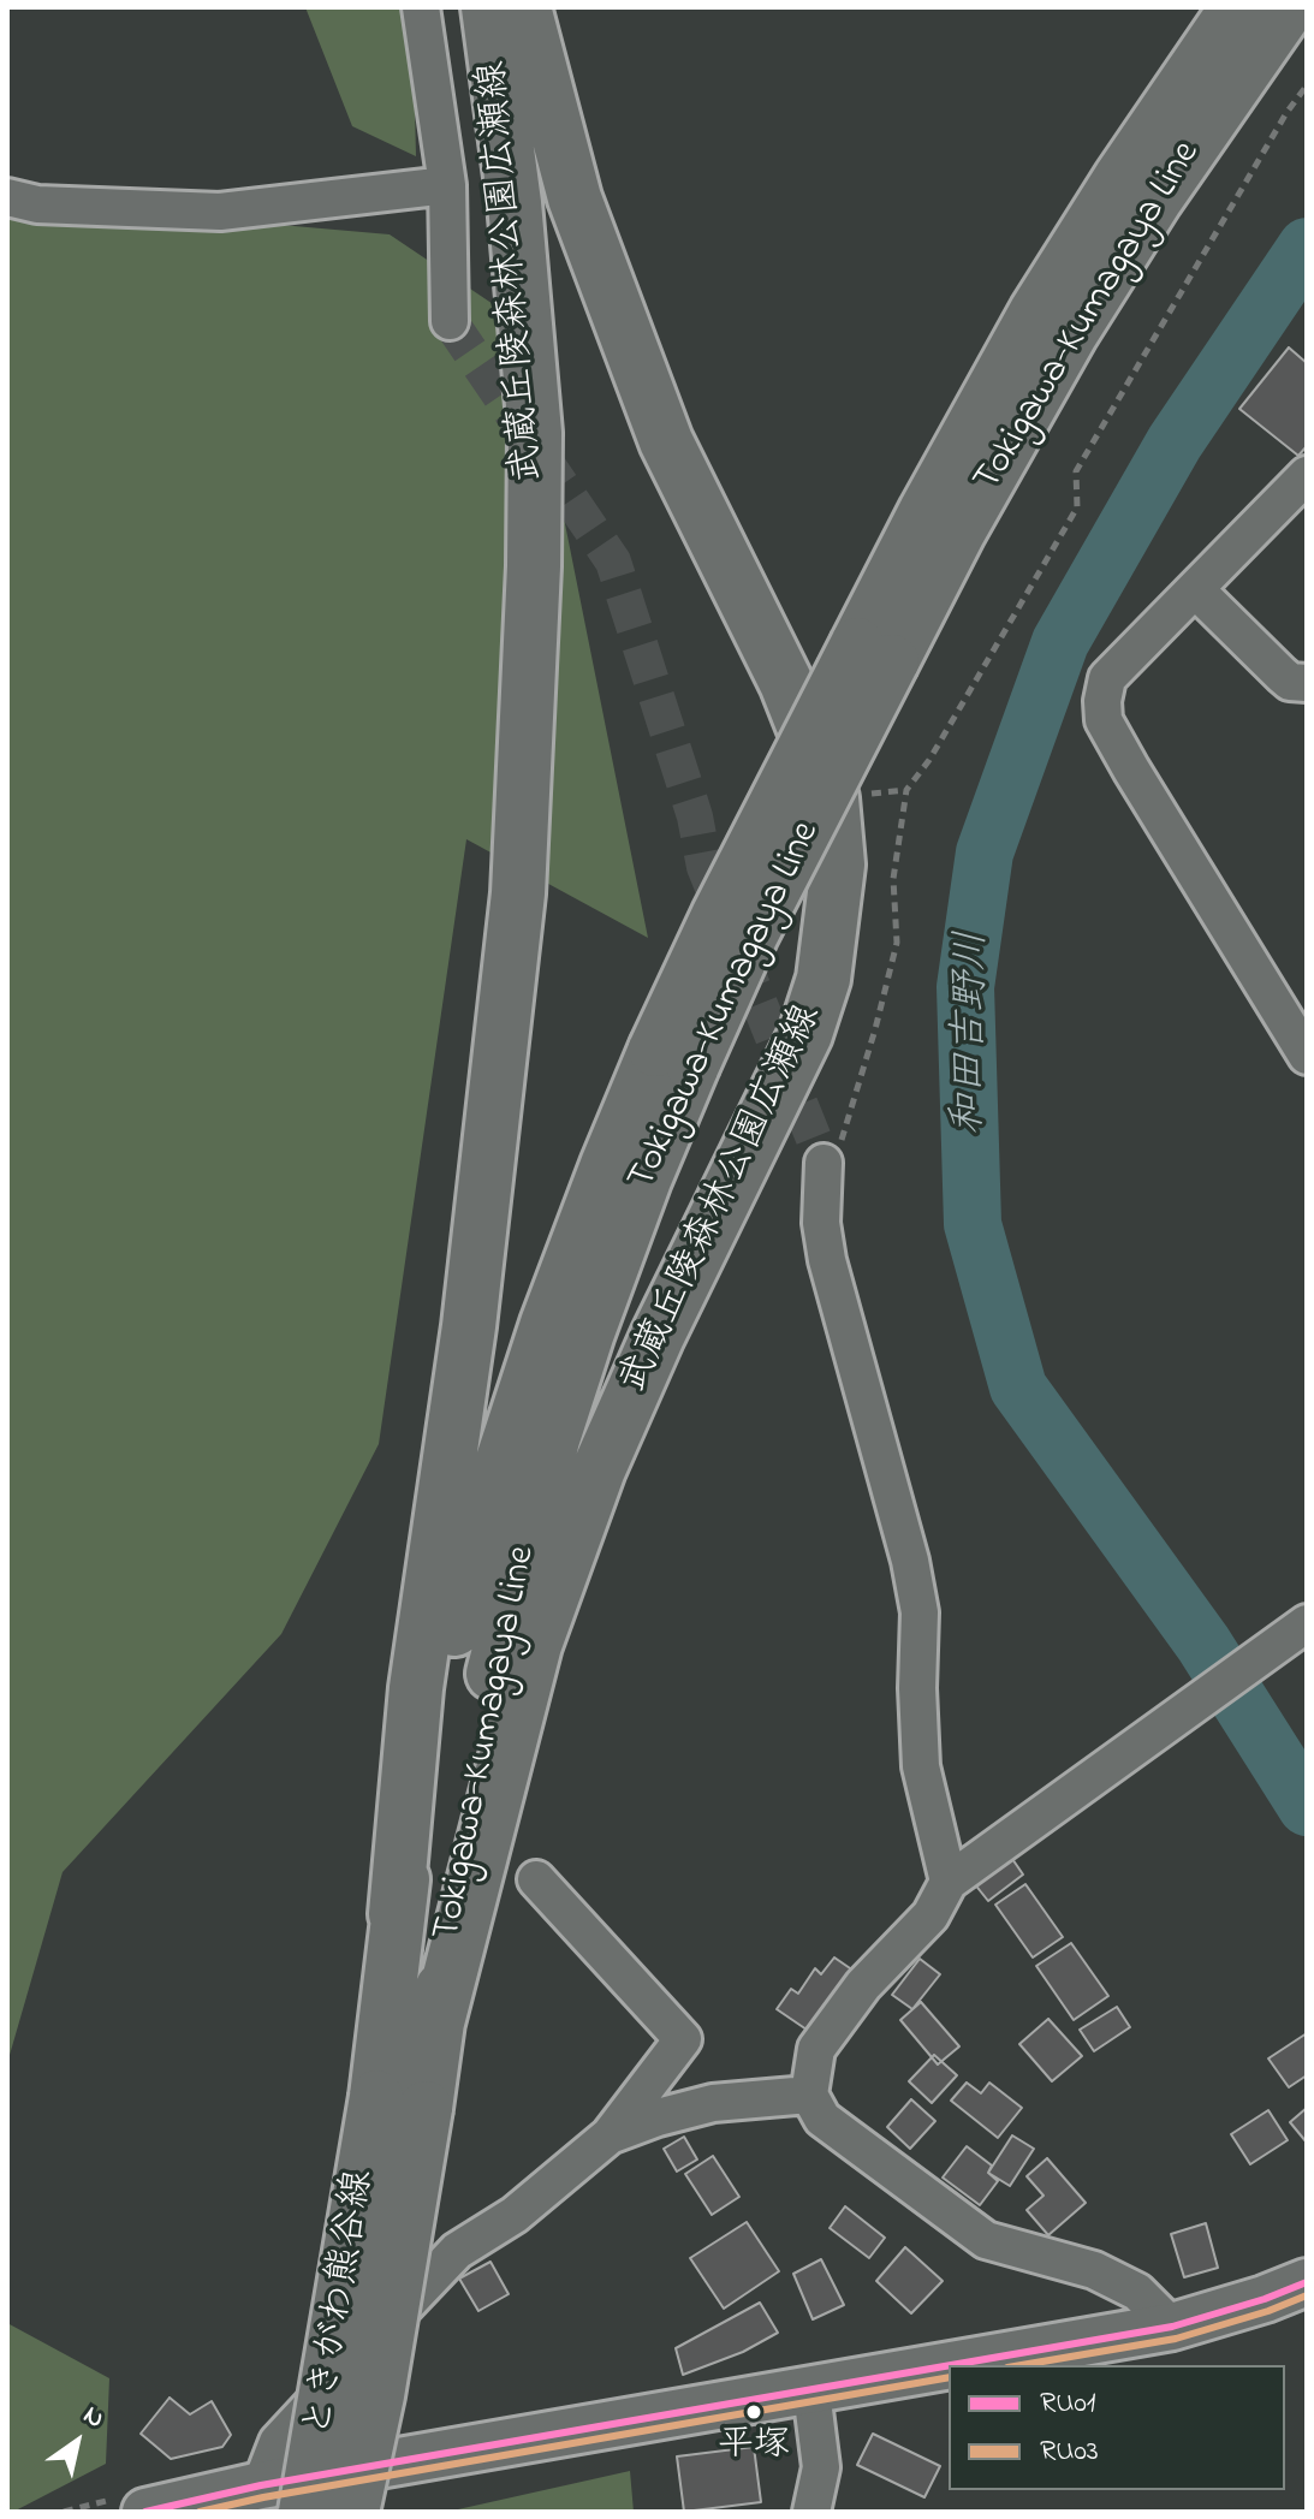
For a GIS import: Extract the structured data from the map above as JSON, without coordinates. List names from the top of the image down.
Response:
{
  "streets": {
    "main road": ["武蔵丘陵森林公園広瀬線", "Tokigawa-Kumagaya Line", "ときがわ熊谷線"]
  },
  "crossings": [
    ["武蔵丘陵森林公園広瀬線", "Tokigawa-Kumagaya Line"],
    ["Tokigawa-Kumagaya Line", "ときがわ熊谷線"]
  ],
  "water": ["和田吉野川"],
  "places": ["平塚"],
  "lines": ["transit line RU01", "transit line RU03"],
  "legend": ["RU01", "RU03"],
  "north": "top right"
}
